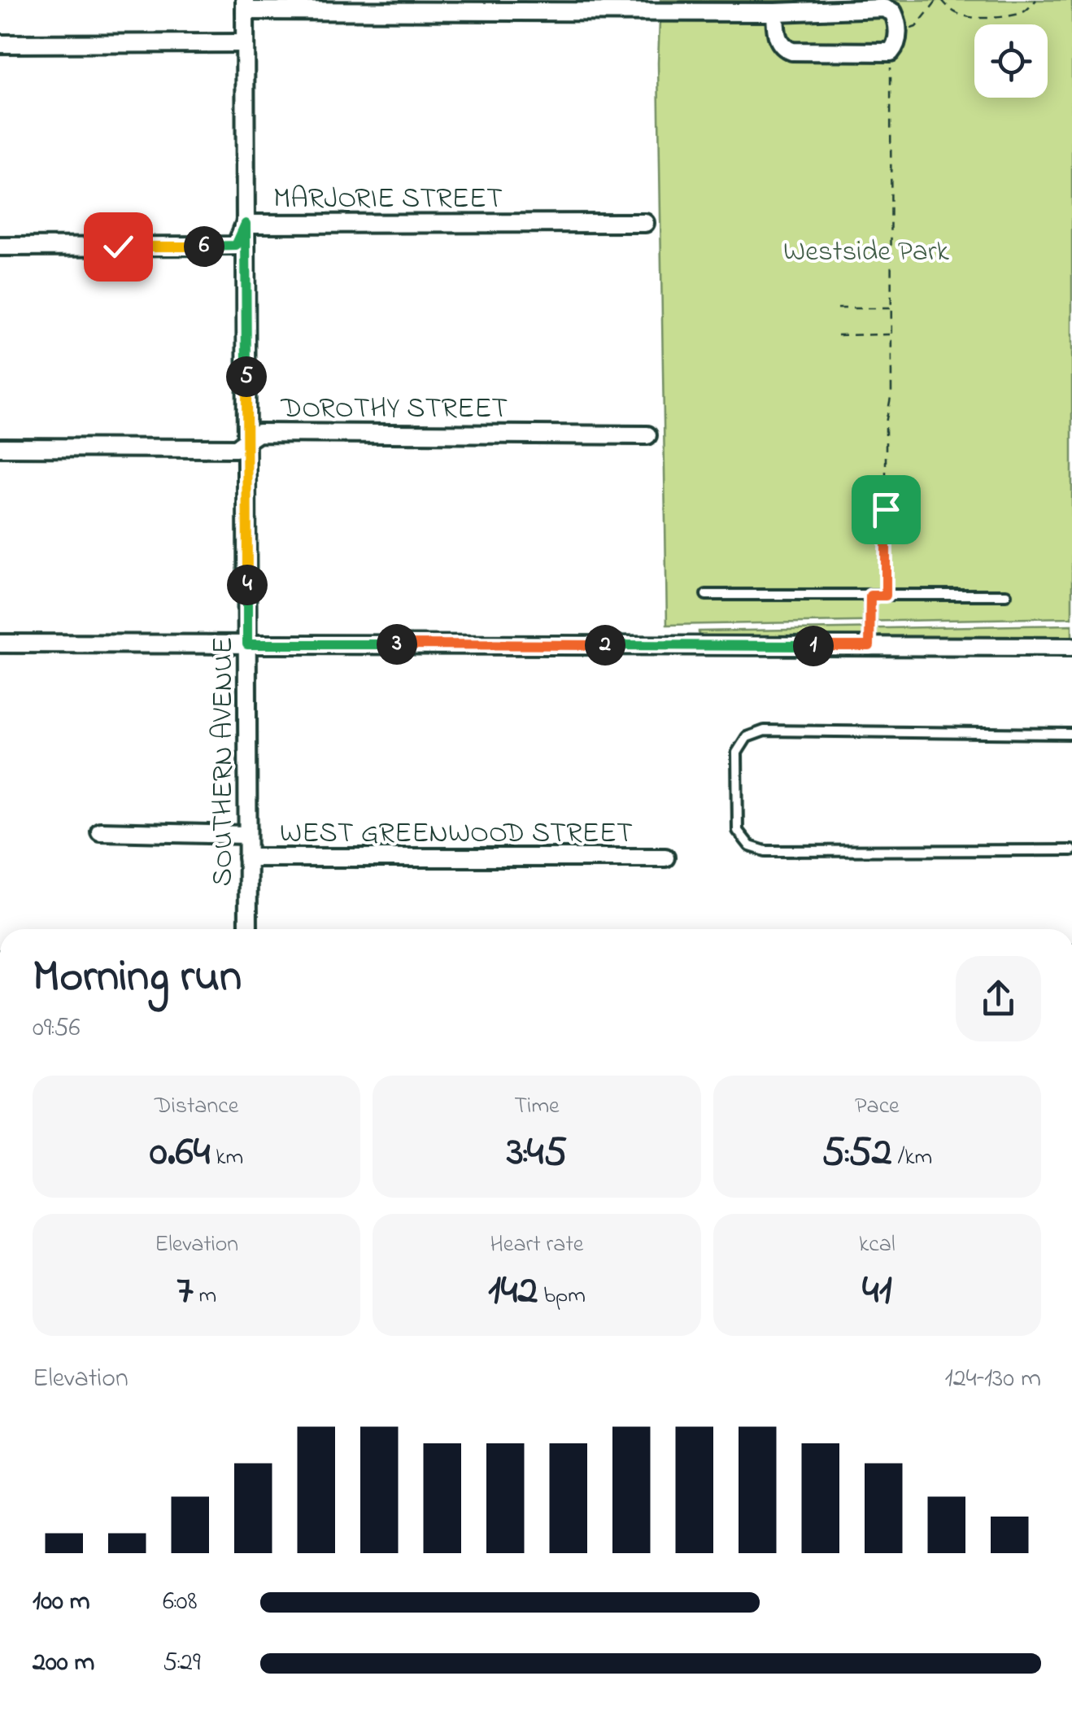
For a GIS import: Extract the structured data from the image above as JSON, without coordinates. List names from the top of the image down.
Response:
{
  "streets": {
    "street": [
      "MARJORIE STREET",
      "DOROTHY STREET",
      "SOUTHERN AVENUE",
      "WEST GREENWOOD STREET"
    ]
  },
  "crossings": [
    ["MARJORIE STREET", "SOUTHERN AVENUE"],
    ["DOROTHY STREET", "SOUTHERN AVENUE"],
    ["SOUTHERN AVENUE", "WEST GREENWOOD STREET"]
  ],
  "parks": ["Westside Park"],
  "page": {
    "pins": [
      "6",
      "5",
      "4",
      "3",
      "2",
      "1"
    ],
    "heading": ["Morning run", "09:56"],
    "stats": [
      ["Distance", "0.64 km"],
      ["Time", "3:45"],
      ["Pace", "5:52 /km"],
      ["Elevation", "7 m"],
      ["Heart rate", "142 bpm"],
      ["kcal", "41"]
    ],
    "chart": ["Elevation", "124–130 m"],
    "list": [
      {
        "name": "100 m",
        "note": "6:08"
      },
      {
        "name": "200 m",
        "note": "5:29"
      }
    ]
  }
}
